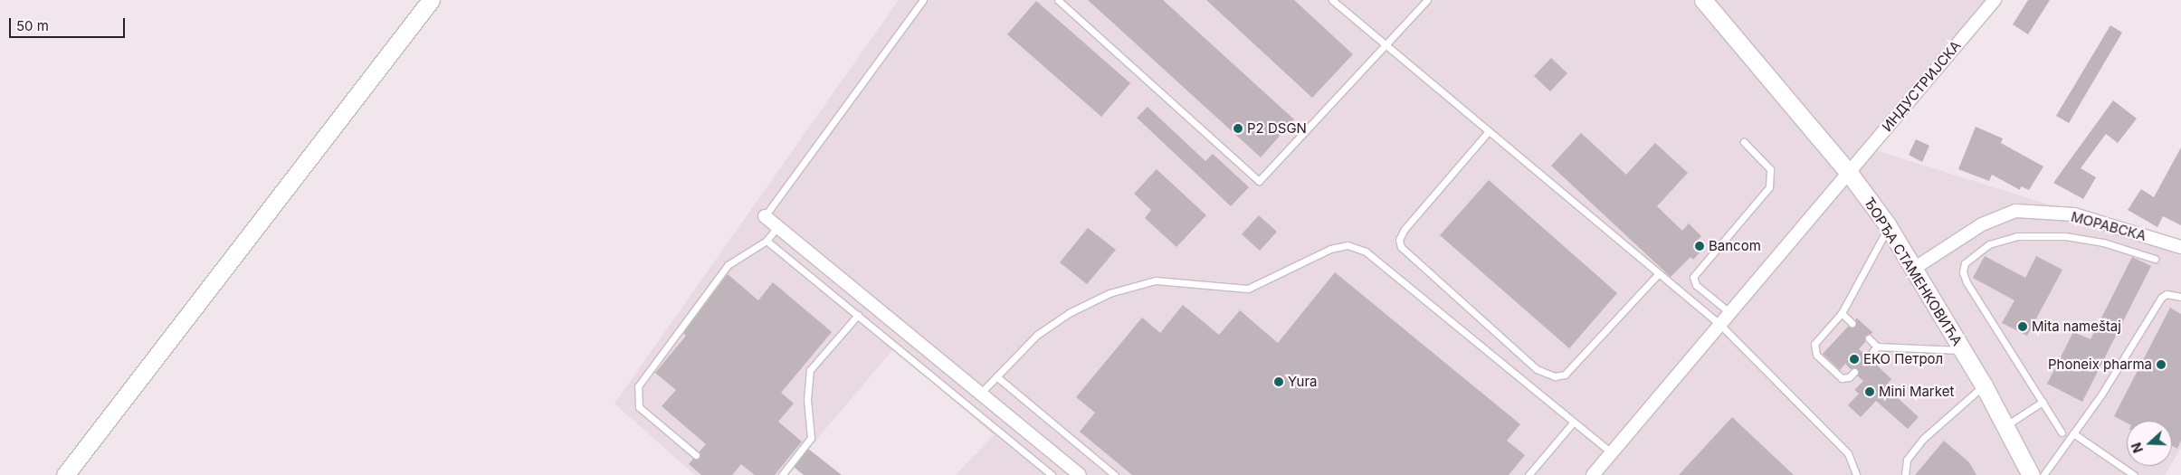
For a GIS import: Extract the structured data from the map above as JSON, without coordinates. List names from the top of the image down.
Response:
{
  "streets": {
    "main road": ["ЂОРЂА СТАМЕНКОВИЋА"],
    "street": ["ИНДУСТРИЈСКА", "МОРАВСКА"]
  },
  "crossings": [
    ["ИНДУСТРИЈСКА", "ЂОРЂА СТАМЕНКОВИЋА"],
    ["МОРАВСКА", "ЂОРЂА СТАМЕНКОВИЋА"]
  ],
  "places": [
    "P2 DSGN",
    "Bancom",
    "Mita nameštaj",
    "ЕКО Петрол",
    "Phoneix pharma",
    "Yura",
    "Mini Market"
  ],
  "scale_bar": "50 m",
  "north": "left"
}
